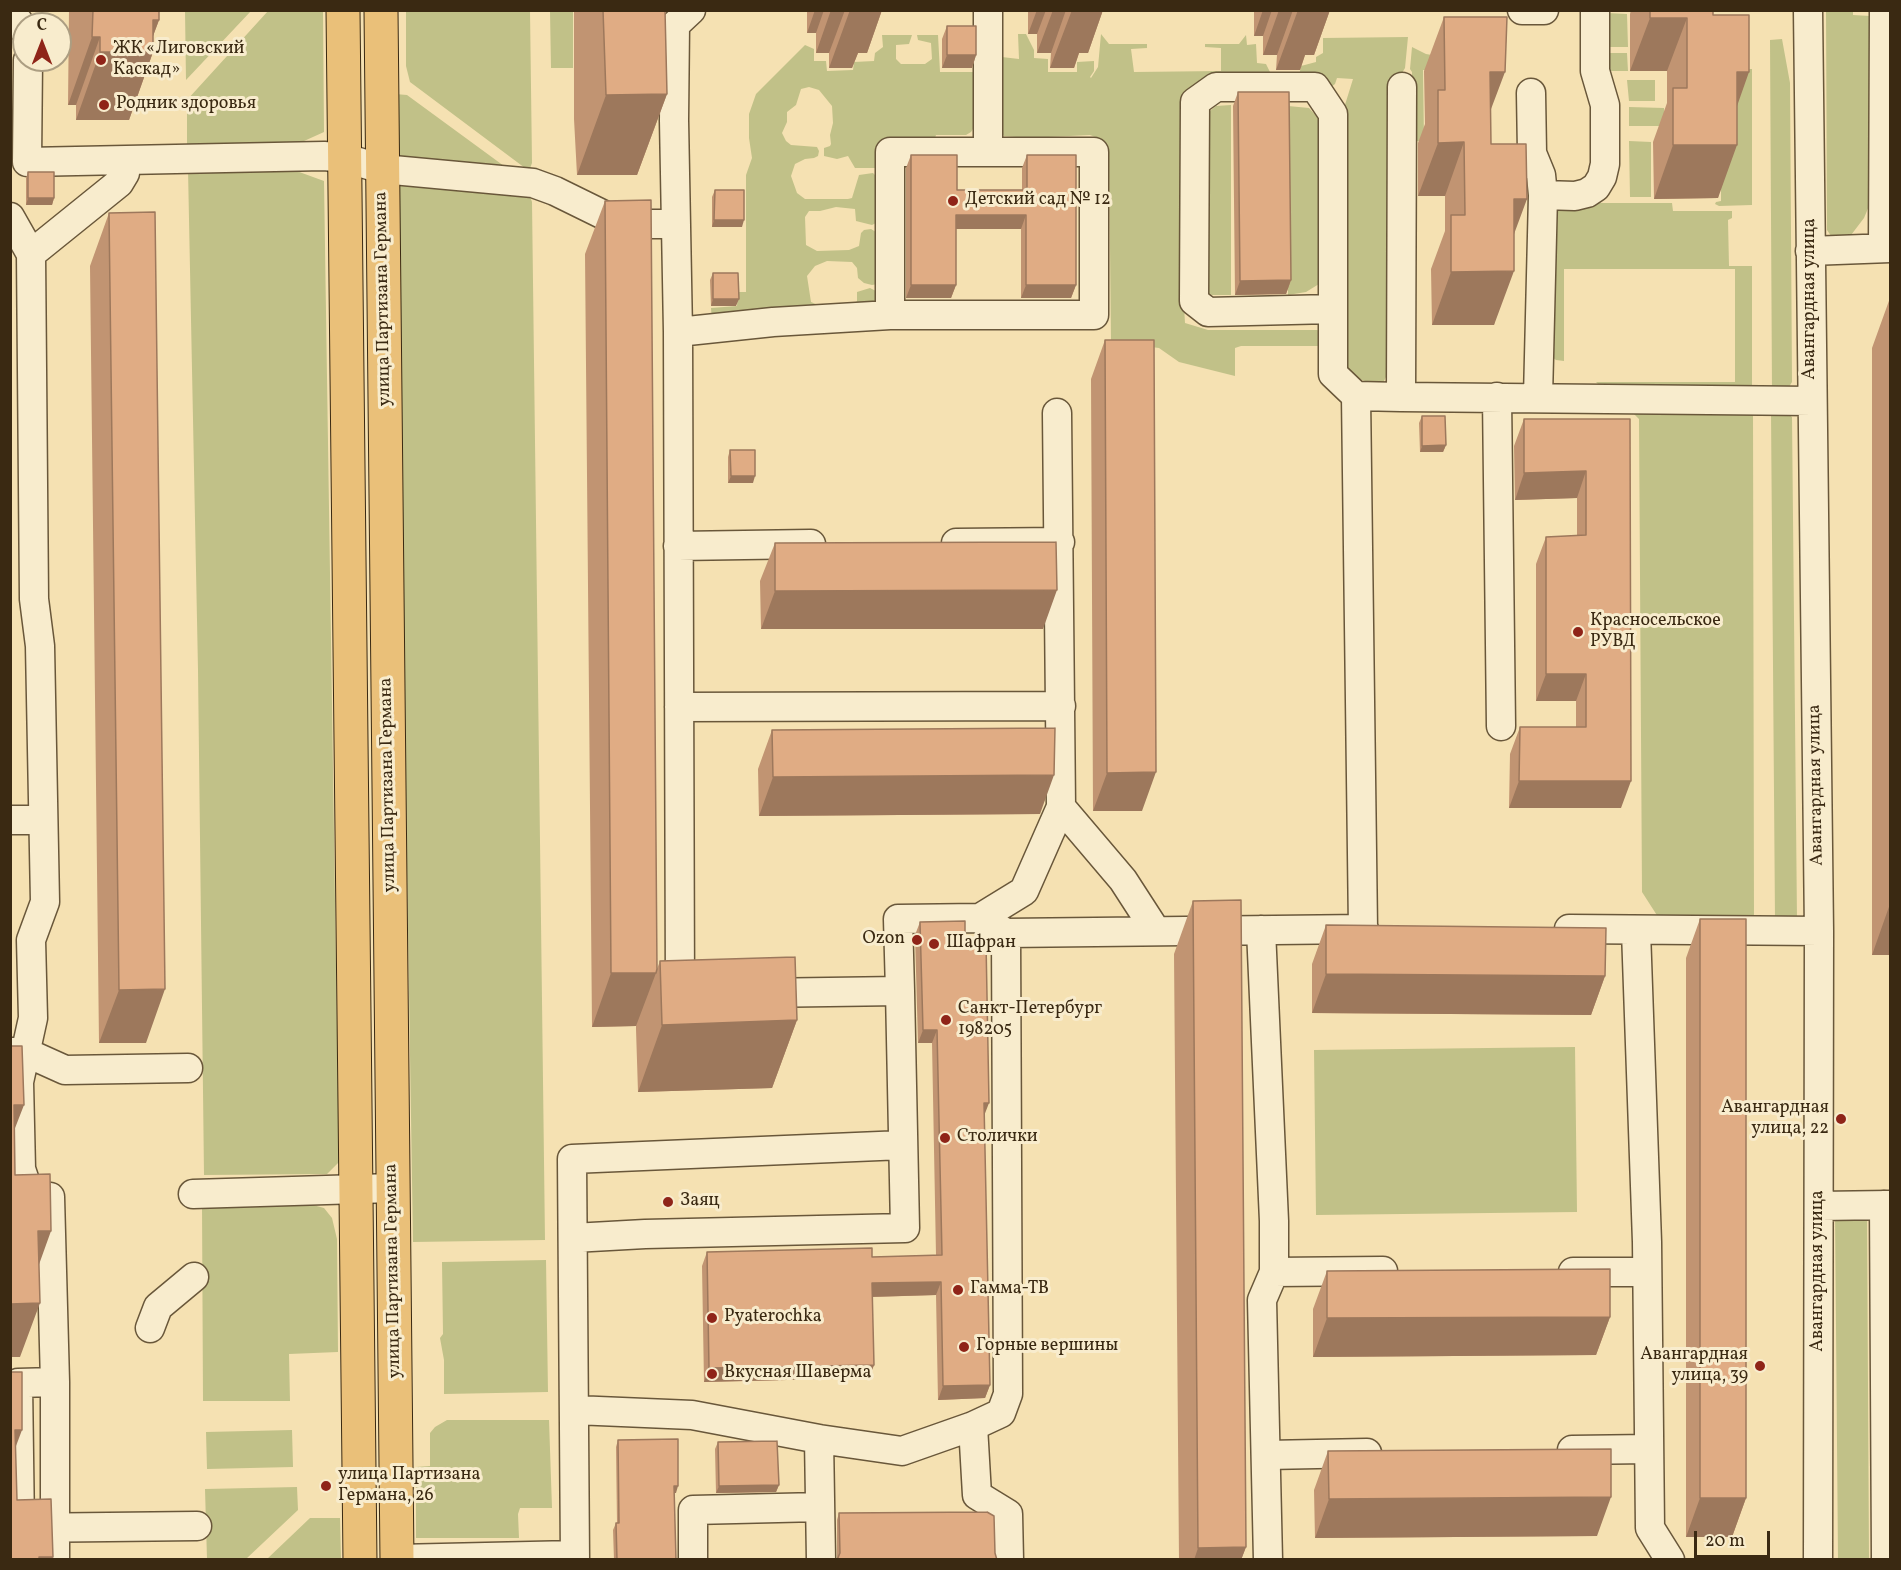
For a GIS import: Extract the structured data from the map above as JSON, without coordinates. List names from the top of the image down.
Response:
{
  "streets": {
    "main road": ["улица Партизана Германа"],
    "street": ["Авангардная улица"]
  },
  "places": [
    "ЖК «Лиговский Каскад»",
    "Родник здоровья",
    "Детский сад № 12",
    "Красносельское РУВД",
    "Ozon",
    "Шафран",
    "Санкт-Петербург 198205",
    "Авангардная улица, 22",
    "Столички",
    "Заяц",
    "Гамма-ТВ",
    "Pyaterochka",
    "Горные вершины",
    "Авангардная улица, 39",
    "Вкусная Шаверма",
    "улица Партизана Германа, 26"
  ],
  "scale_bar": "20 m",
  "north": "top"
}
